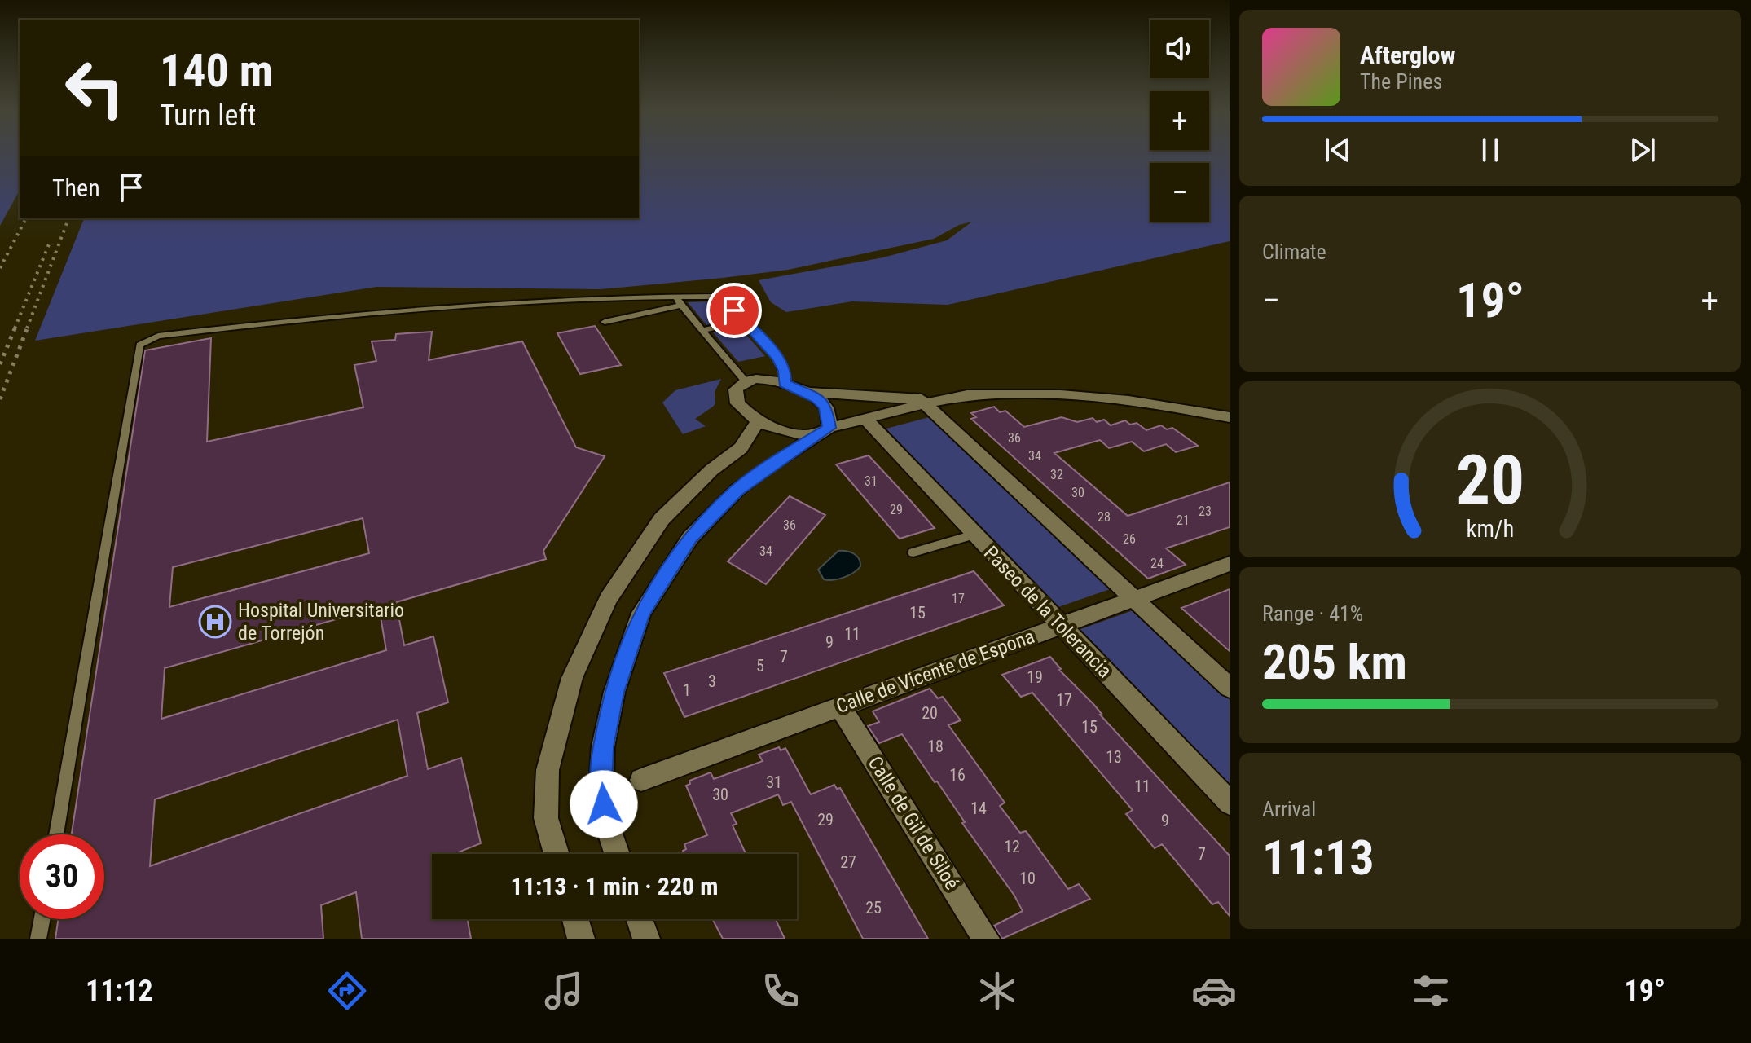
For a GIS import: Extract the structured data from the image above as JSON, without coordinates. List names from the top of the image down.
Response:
{
  "streets": {
    "street": ["Paseo de la Tolerancia", "Calle de Vicente de Espona", "Calle de Gil de Siloé"]
  },
  "crossings": [
    ["Paseo de la Tolerancia", "Calle de Vicente de Espona"],
    ["Calle de Vicente de Espona", "Calle de Gil de Siloé"]
  ],
  "places": {
    "hospital": ["Hospital Universitario de Torrejón"]
  },
  "house_numbers": [
    "36",
    "34",
    "32",
    "31",
    "30",
    "29",
    "23",
    "28",
    "21",
    "36",
    "26",
    "34",
    "24",
    "17",
    "15",
    "11",
    "9",
    "7",
    "5",
    "19",
    "3",
    "1",
    "17",
    "20",
    "15",
    "18",
    "13",
    "16",
    "31",
    "11",
    "30",
    "14",
    "29",
    "9",
    "12",
    "7",
    "27",
    "10",
    "25"
  ],
  "page": {
    "map_buttons": ["+", "−"],
    "turn": ["140 m", "Turn left"],
    "song": ["Afterglow", "The Pines"],
    "then": "Then",
    "tile": [
      "Climate",
      ["Range · 41%", "205 km"],
      ["Arrival", "11:13"]
    ],
    "heat": ["−", "19°", "+"],
    "limit": "30",
    "trip": "11:13 · 1 min · 220 m",
    "tabs": ["11:12", "19°"],
    "gauge": ["20", "km/h"]
  }
}
